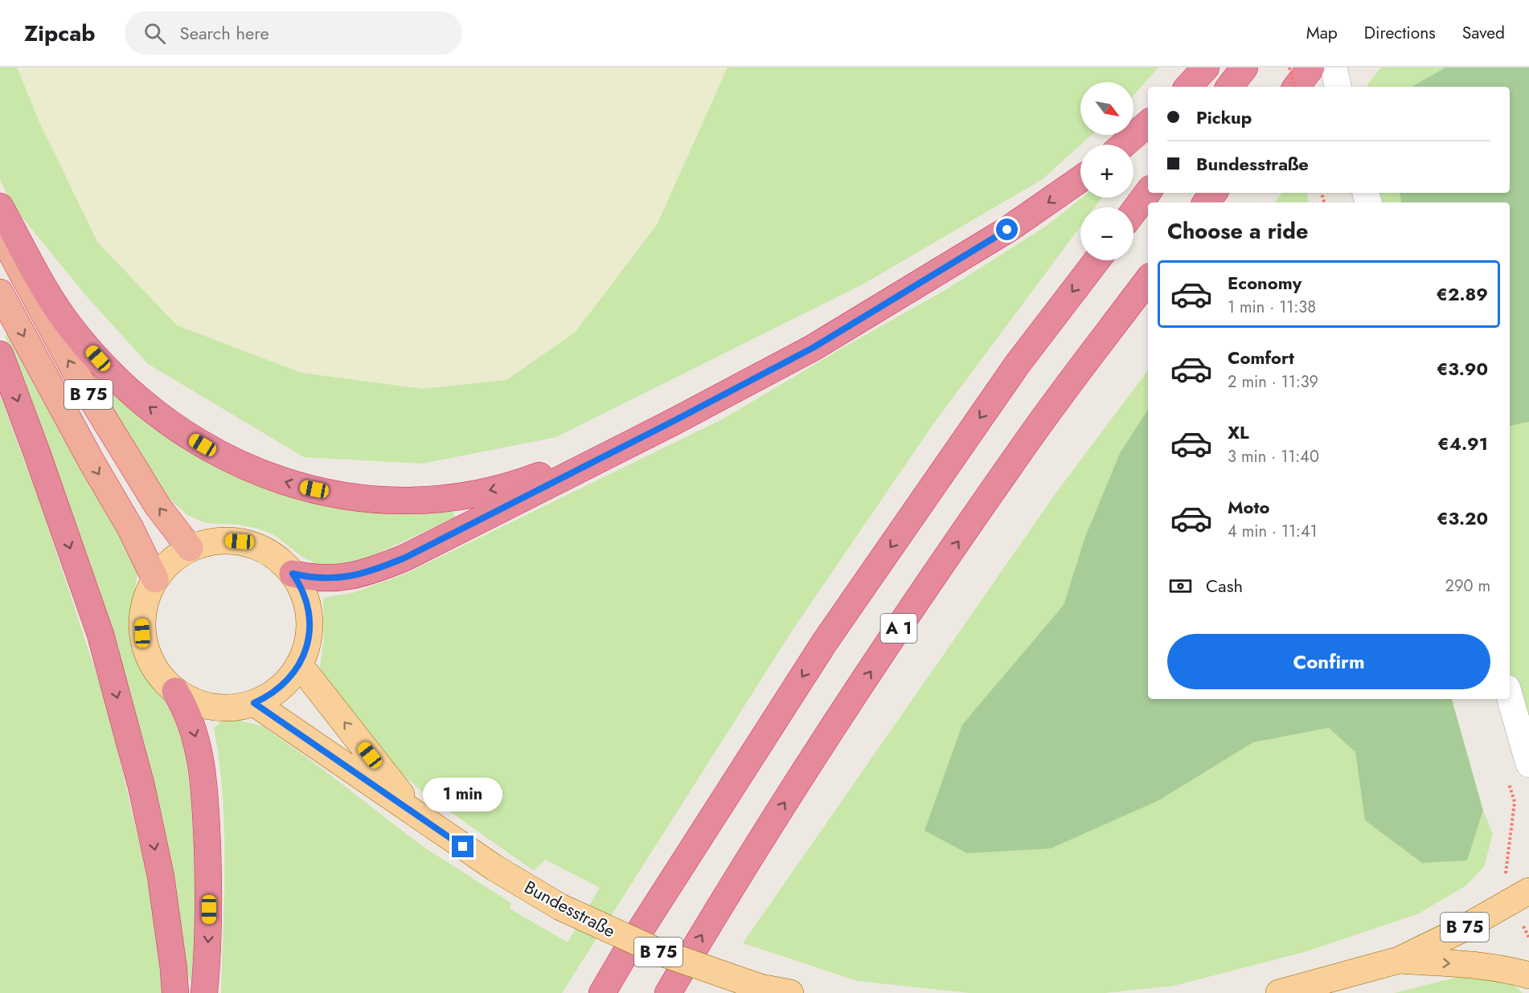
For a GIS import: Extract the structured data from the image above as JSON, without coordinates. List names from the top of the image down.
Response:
{
  "streets": {
    "highway": ["B 75", "A 1"],
    "main road": ["Bundesstraße"]
  },
  "crossings": [
    ["B 75", "Bundesstraße"]
  ],
  "north": "bottom right",
  "page": {
    "header": "Zipcab",
    "search": "Search here",
    "nav": ["Map", "Directions", "Saved"],
    "map_buttons": ["+", "−"],
    "banner": ["Pickup", "Bundesstraße"],
    "heading": "Choose a ride",
    "list": [
      {
        "name": "Economy",
        "note": "1 min · 11:38",
        "value": "€2.89"
      },
      {
        "name": "Comfort",
        "note": "2 min · 11:39",
        "value": "€3.90"
      },
      {
        "name": "XL",
        "note": "3 min · 11:40",
        "value": "€4.91"
      },
      {
        "name": "Moto",
        "note": "4 min · 11:41",
        "value": "€3.20"
      }
    ],
    "pay": ["Cash", "290 m"],
    "buttons": "Confirm",
    "bubble": "1 min"
  }
}
